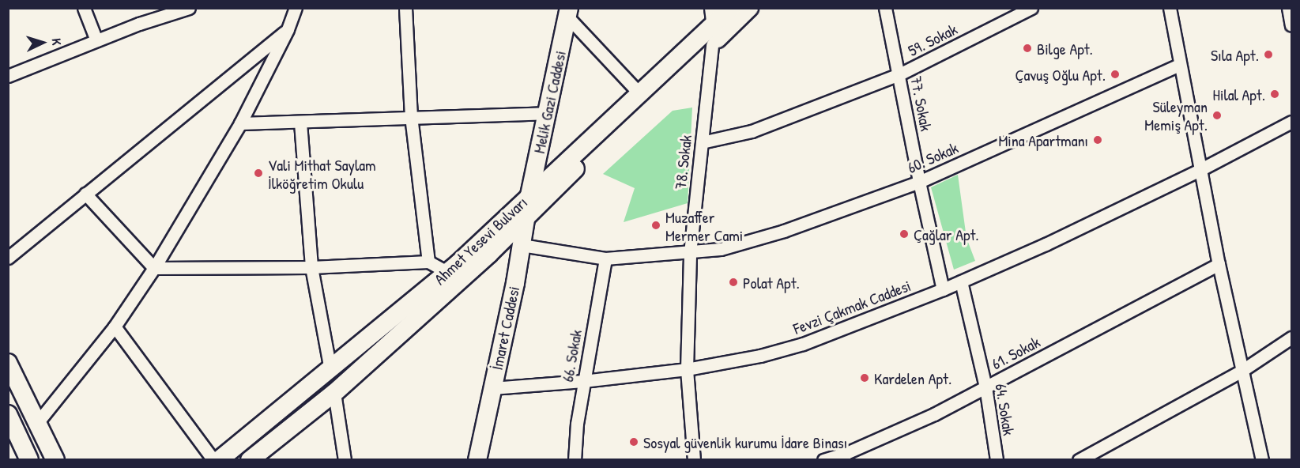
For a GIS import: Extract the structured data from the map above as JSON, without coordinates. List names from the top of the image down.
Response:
{
  "streets": {
    "main road": ["Melik Gazi Caddesi", "Ahmet Yesevi Bulvarı", "İmaret Caddesi"],
    "street": [
      "59. Sokak",
      "77. Sokak",
      "60. Sokak",
      "78. Sokak",
      "Fevzi Çakmak Caddesi",
      "61. Sokak",
      "66. Sokak",
      "64. Sokak"
    ]
  },
  "crossings": [
    ["59. Sokak", "77. Sokak"],
    ["59. Sokak", "78. Sokak"],
    ["Melik Gazi Caddesi", "Ahmet Yesevi Bulvarı"],
    ["Melik Gazi Caddesi", "İmaret Caddesi"],
    ["77. Sokak", "60. Sokak"],
    ["77. Sokak", "Fevzi Çakmak Caddesi"],
    ["60. Sokak", "78. Sokak"],
    ["60. Sokak", "İmaret Caddesi"],
    ["60. Sokak", "66. Sokak"],
    ["78. Sokak", "Ahmet Yesevi Bulvarı"],
    ["78. Sokak", "Fevzi Çakmak Caddesi"],
    ["Ahmet Yesevi Bulvarı", "İmaret Caddesi"],
    ["Fevzi Çakmak Caddesi", "İmaret Caddesi"],
    ["Fevzi Çakmak Caddesi", "66. Sokak"],
    ["Fevzi Çakmak Caddesi", "64. Sokak"],
    ["61. Sokak", "64. Sokak"]
  ],
  "places": [
    "Bilge Apt.",
    "Sıla Apt.",
    "Çavuş Oğlu Apt.",
    "Hilal Apt.",
    "Süleyman Memiş Apt.",
    "Mina Apartmanı",
    "Vali Mithat Saylam İlköğretim Okulu",
    "Muzaffer Mermer Cami",
    "Çağlar Apt.",
    "Polat Apt.",
    "Kardelen Apt.",
    "Sosyal güvenlik kurumu İdare Binası"
  ],
  "north": "right"
}
